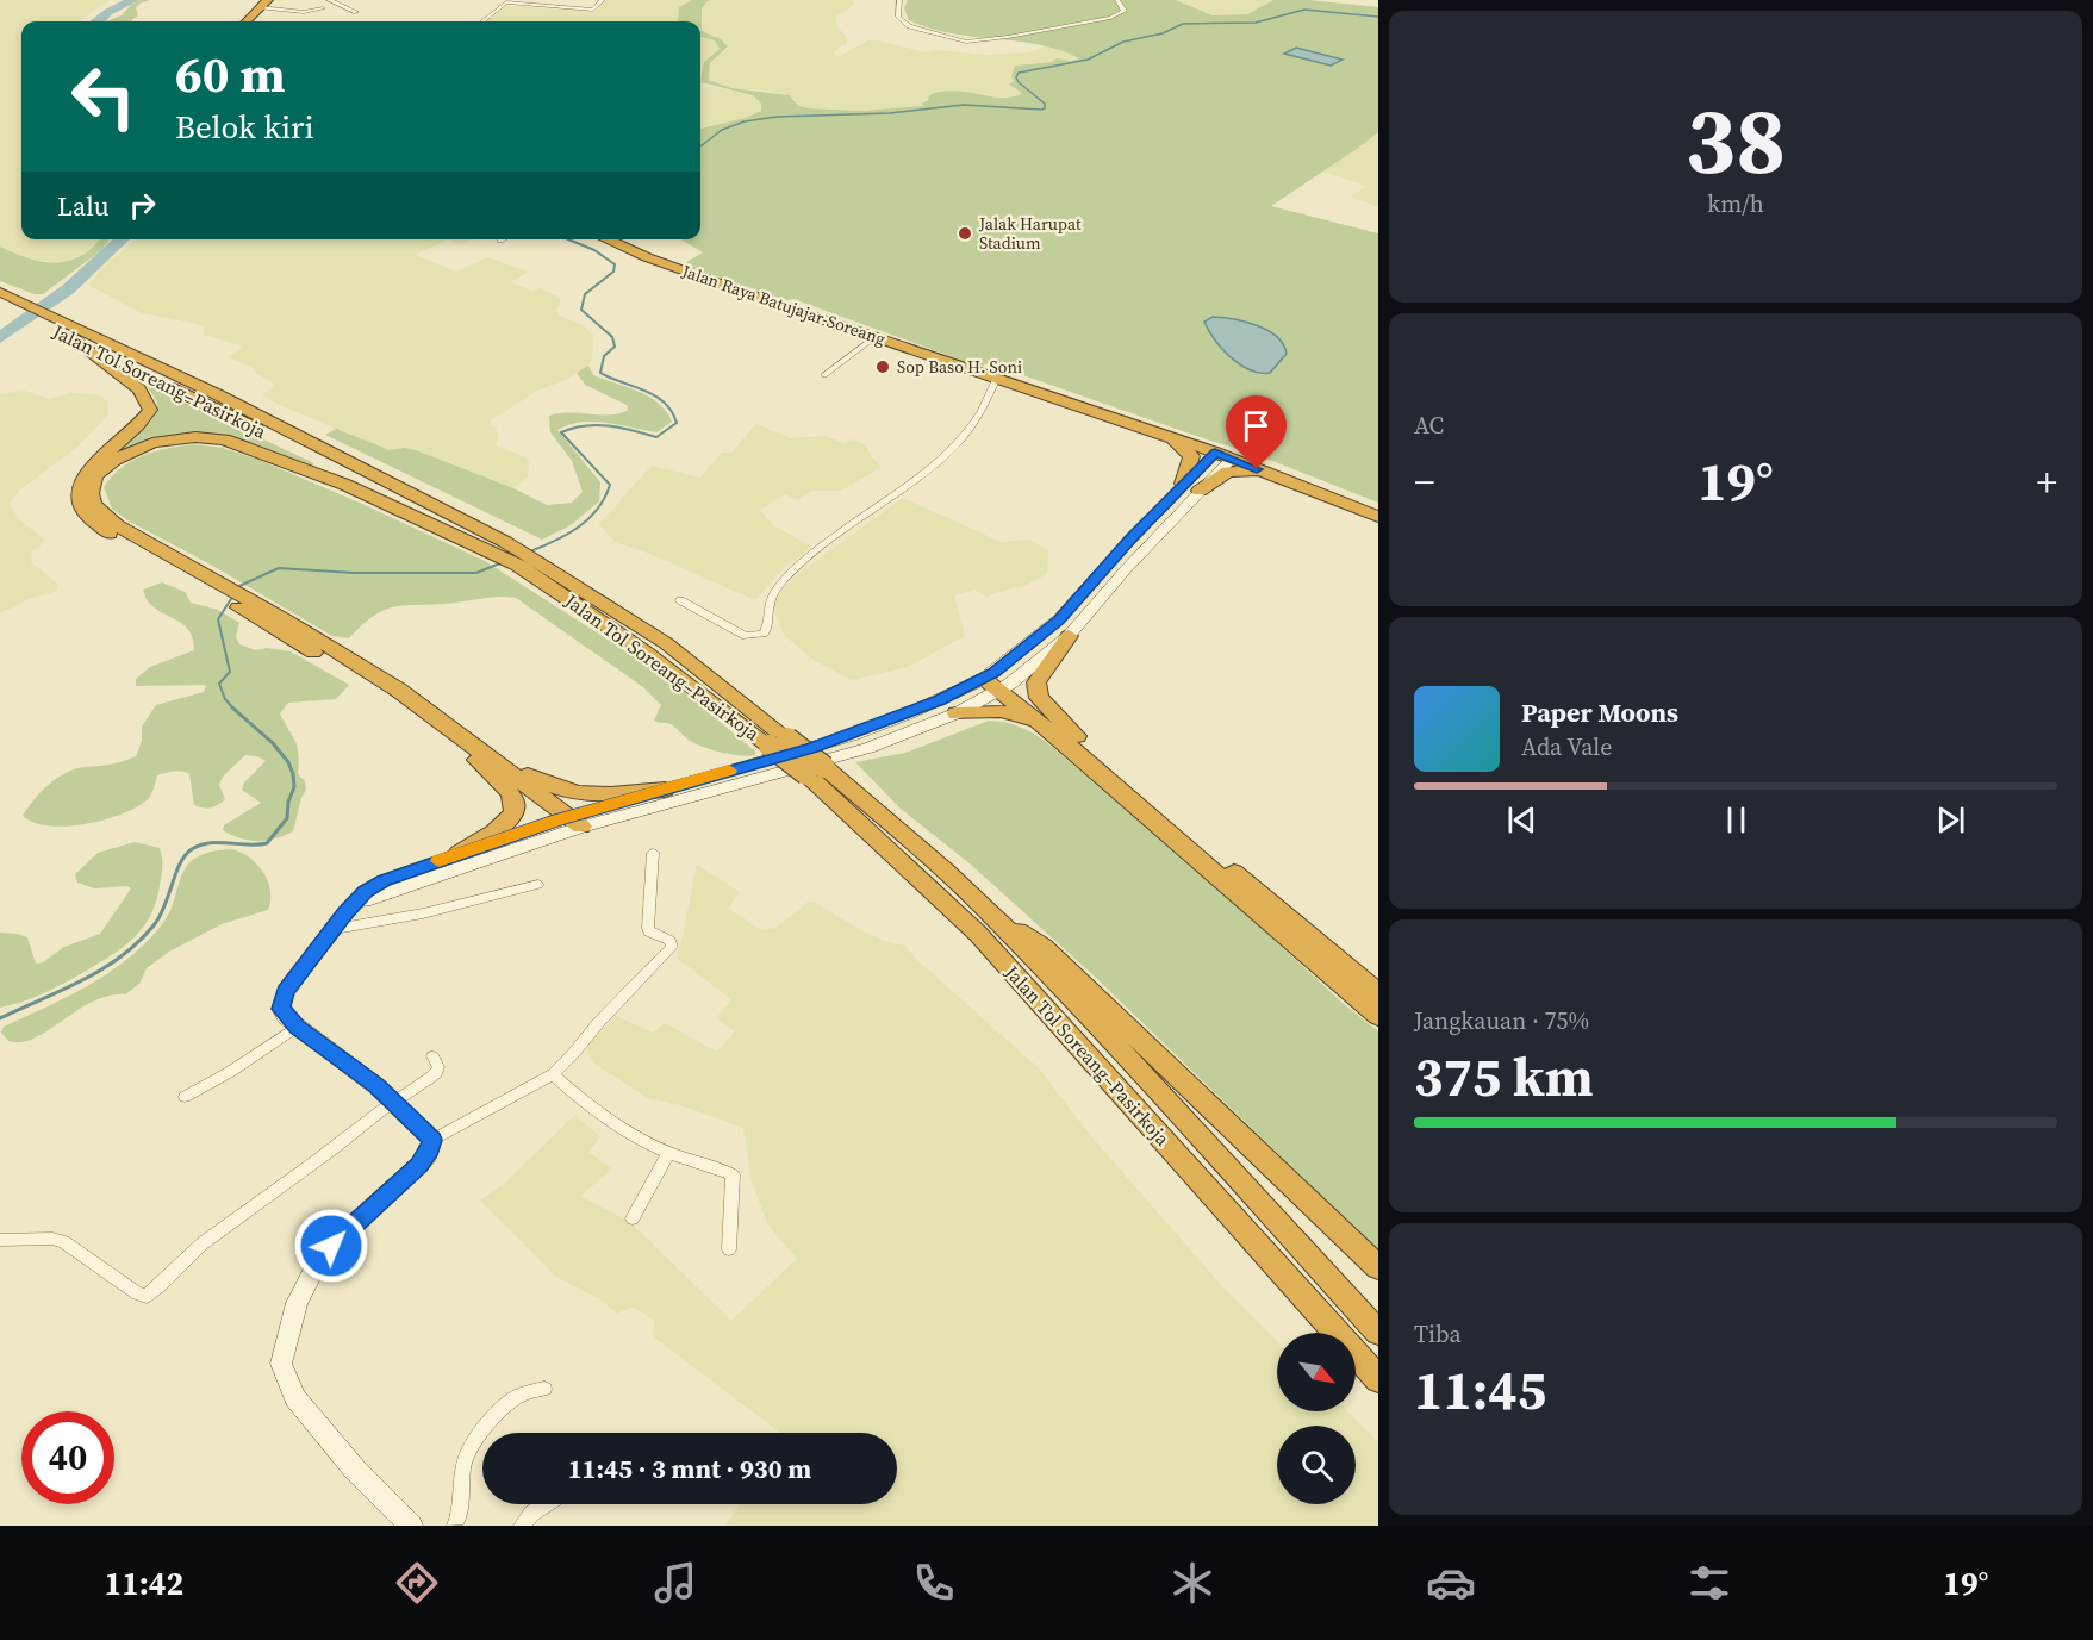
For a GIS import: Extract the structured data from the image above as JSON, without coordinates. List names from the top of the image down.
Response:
{
  "streets": {
    "highway": ["Jalan Raya Batujajar-Soreang", "Jalan Tol Soreang–Pasirkoja"]
  },
  "places": ["Jalak Harupat Stadium", "Sop Baso H. Soni"],
  "north": "bottom right",
  "page": {
    "tile": [
      ["38", "km/h"],
      "AC",
      ["Jangkauan · 75%", "375 km"],
      ["Tiba", "11:45"]
    ],
    "turn": ["60 m", "Belok kiri"],
    "then": "Lalu",
    "heat": ["−", "19°", "+"],
    "song": ["Paper Moons", "Ada Vale"],
    "limit": "40",
    "trip": "11:45 · 3 mnt · 930 m",
    "tabs": ["11:42", "19°"]
  }
}
